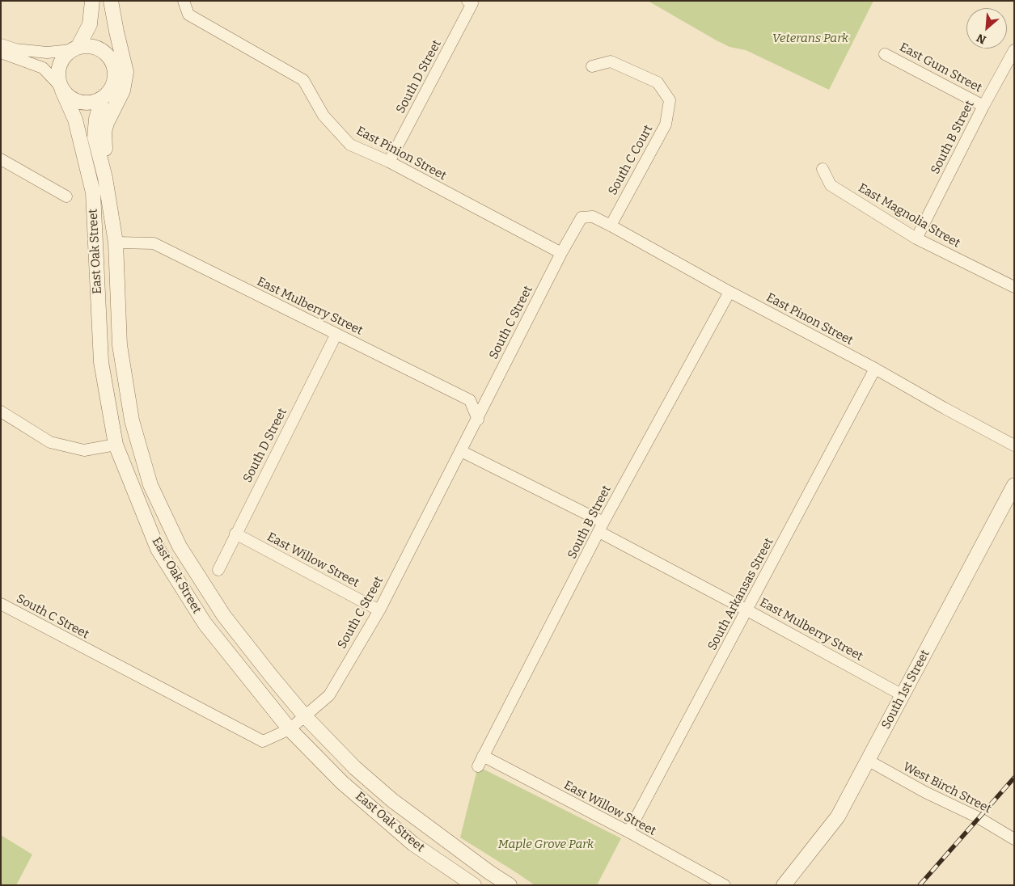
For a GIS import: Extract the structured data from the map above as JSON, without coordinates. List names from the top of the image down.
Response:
{
  "streets": {
    "street": [
      "East Gum Street",
      "South D Street",
      "South B Street",
      "East Pinion Street",
      "South C Court",
      "East Magnolia Street",
      "East Oak Street",
      "East Mulberry Street",
      "East Pinon Street",
      "South C Street",
      "East Willow Street",
      "South Arkansas Street",
      "South 1st Street",
      "West Birch Street"
    ]
  },
  "crossings": [
    ["East Gum Street", "South B Street"],
    ["South D Street", "East Pinion Street"],
    ["South D Street", "East Mulberry Street"],
    ["South D Street", "East Willow Street"],
    ["South B Street", "East Magnolia Street"],
    ["South B Street", "East Mulberry Street"],
    ["South B Street", "East Pinon Street"],
    ["South B Street", "East Willow Street"],
    ["East Pinion Street", "South C Street"],
    ["South C Court", "East Pinon Street"],
    ["East Oak Street", "East Mulberry Street"],
    ["East Oak Street", "South C Street"],
    ["East Mulberry Street", "South C Street"],
    ["East Mulberry Street", "South Arkansas Street"],
    ["East Mulberry Street", "South 1st Street"],
    ["East Pinon Street", "South C Street"],
    ["East Pinon Street", "South Arkansas Street"],
    ["South C Street", "East Willow Street"],
    ["East Willow Street", "South Arkansas Street"],
    ["South 1st Street", "West Birch Street"]
  ],
  "parks": ["Veterans Park", "Maple Grove Park"],
  "north": "bottom left"
}
